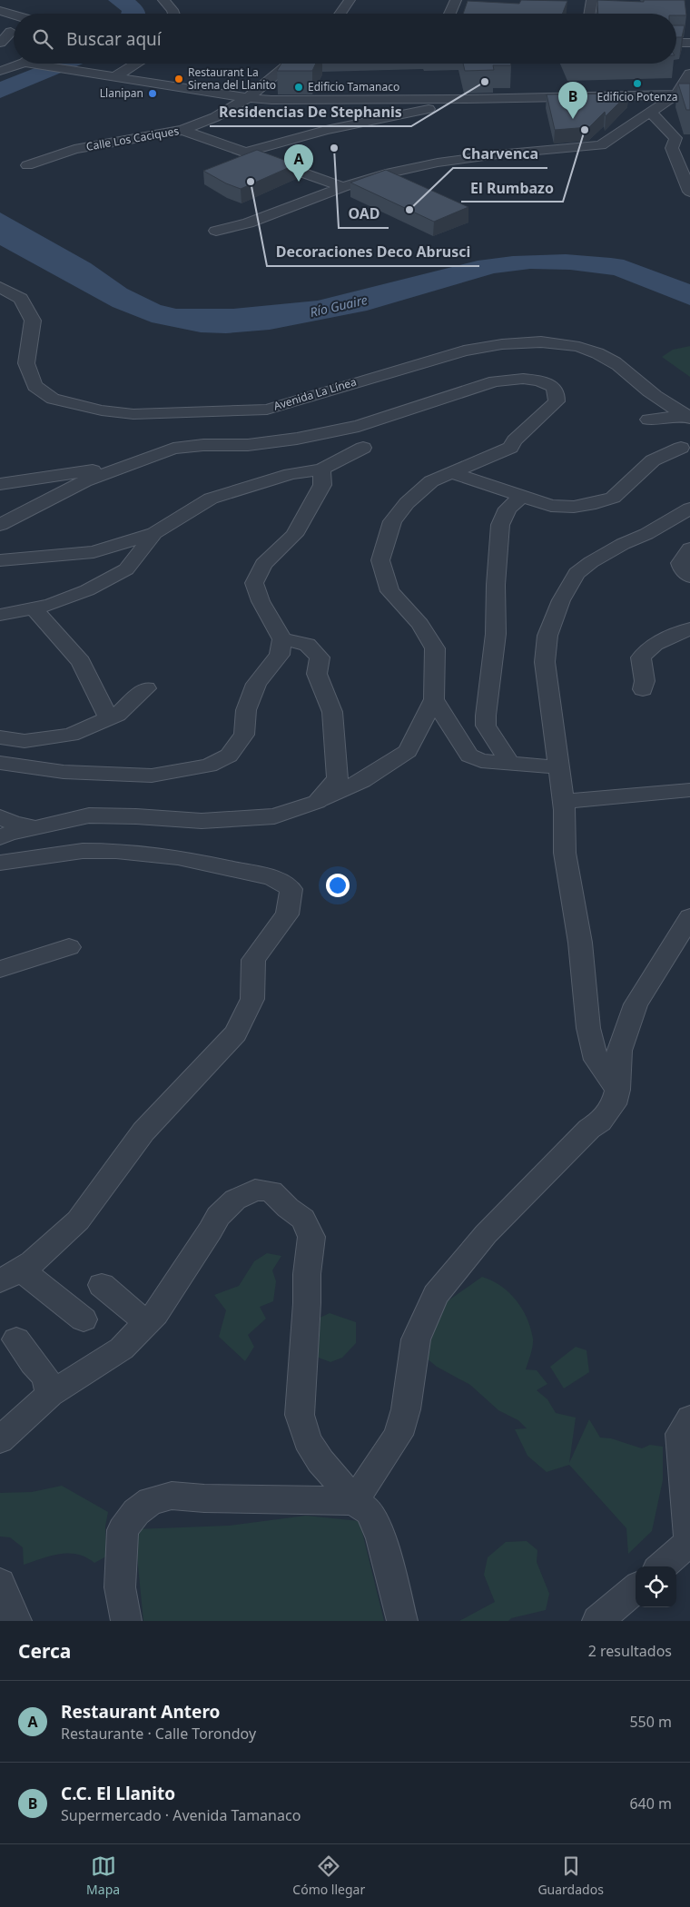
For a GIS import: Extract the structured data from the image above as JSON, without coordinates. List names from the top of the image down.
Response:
{
  "streets": {
    "street": ["Calle Los Caciques", "Avenida La Línea"]
  },
  "water": ["Río Guaire"],
  "places": [
    "Restaurant La Sirena del Llanito",
    "Residencias De Stephanis",
    "Edificio Potenza",
    "Edificio Tamanaco",
    "Llanipan",
    "El Rumbazo",
    "OAD",
    "Decoraciones Deco Abrusci",
    "Charvenca"
  ],
  "page": {
    "search": "Buscar aquí",
    "pins": ["B", "A"],
    "heading": ["Cerca", "2 resultados"],
    "list": [
      {
        "mark": "A",
        "name": "Restaurant Antero",
        "note": "Restaurante · Calle Torondoy",
        "value": "550 m"
      },
      {
        "mark": "B",
        "name": "C.C. El Llanito",
        "note": "Supermercado · Avenida Tamanaco",
        "value": "640 m"
      }
    ],
    "nav": ["Mapa", "Cómo llegar", "Guardados"]
  }
}
